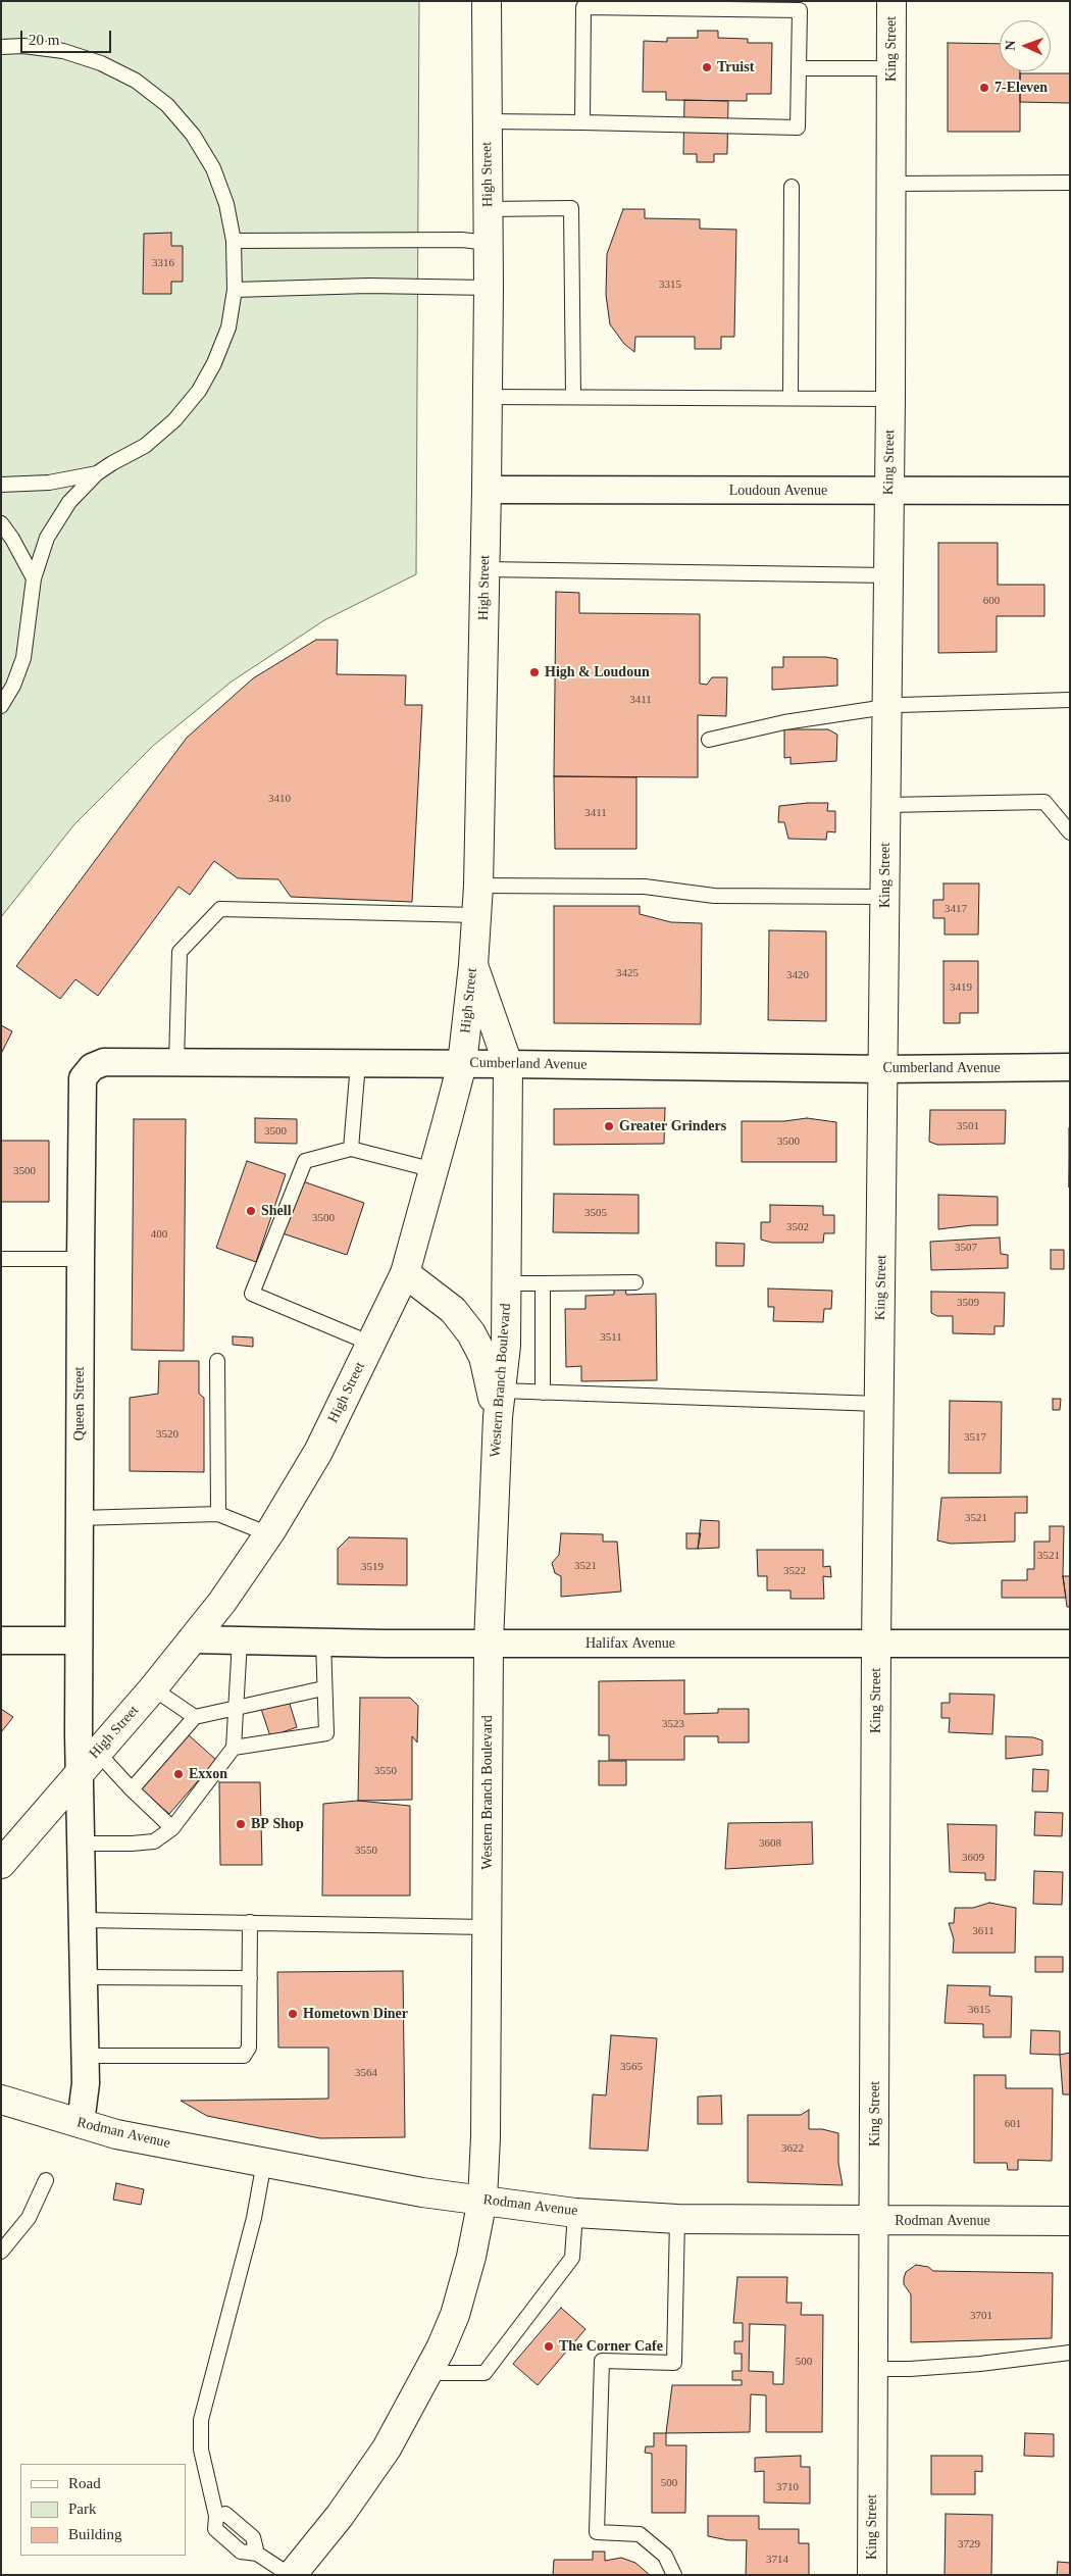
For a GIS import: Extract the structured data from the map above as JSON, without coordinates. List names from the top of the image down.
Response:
{
  "streets": {
    "street": [
      "King Street",
      "High Street",
      "Loudoun Avenue",
      "Cumberland Avenue",
      "Western Branch Boulevard",
      "Queen Street",
      "Halifax Avenue",
      "Rodman Avenue"
    ]
  },
  "crossings": [
    ["King Street", "Loudoun Avenue"],
    ["King Street", "Cumberland Avenue"],
    ["King Street", "Halifax Avenue"],
    ["King Street", "Rodman Avenue"],
    ["High Street", "Loudoun Avenue"],
    ["High Street", "Cumberland Avenue"],
    ["High Street", "Western Branch Boulevard"],
    ["High Street", "Queen Street"],
    ["High Street", "Halifax Avenue"],
    ["Cumberland Avenue", "Western Branch Boulevard"],
    ["Cumberland Avenue", "Queen Street"],
    ["Western Branch Boulevard", "Halifax Avenue"],
    ["Western Branch Boulevard", "Rodman Avenue"],
    ["Queen Street", "Rodman Avenue"]
  ],
  "places": [
    "Truist",
    "7-Eleven",
    "High & Loudoun",
    "Greater Grinders",
    "Shell",
    "Exxon",
    "BP Shop",
    "Hometown Diner",
    "The Corner Cafe"
  ],
  "house_numbers": [
    "3316",
    "3315",
    "600",
    "3411",
    "3410",
    "3411",
    "3417",
    "3425",
    "3420",
    "3419",
    "3501",
    "3500",
    "3500",
    "3500",
    "3505",
    "3500",
    "3502",
    "400",
    "3507",
    "3509",
    "3511",
    "3520",
    "3517",
    "3521",
    "3521",
    "3521",
    "3519",
    "3522",
    "3523",
    "3550",
    "3608",
    "3550",
    "3609",
    "3611",
    "3615",
    "3565",
    "3564",
    "601",
    "3622",
    "3701",
    "500",
    "500",
    "3710",
    "3729",
    "3714"
  ],
  "legend": ["Road", "Park", "Building"],
  "scale_bar": "20 m",
  "north": "left"
}
